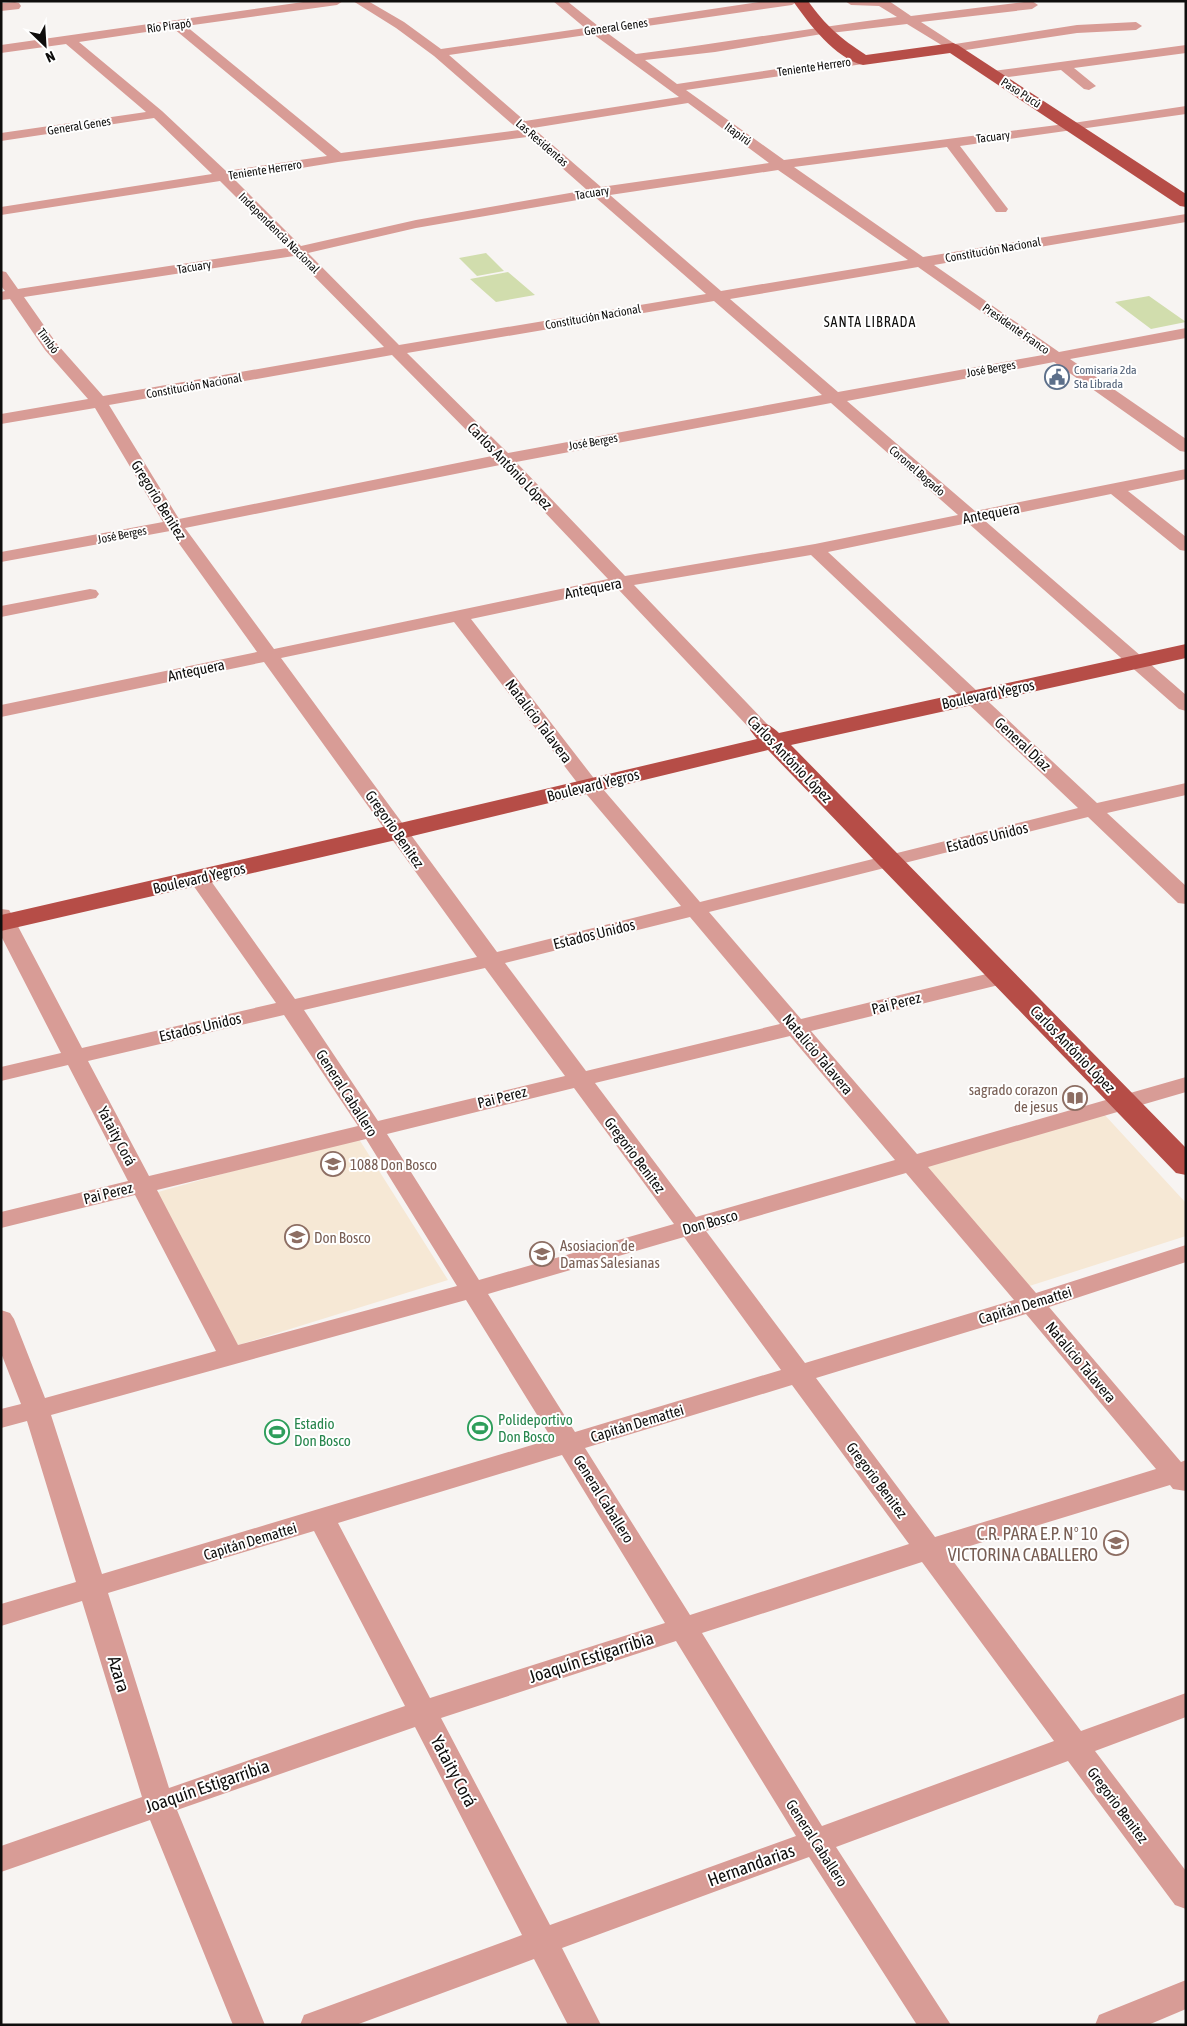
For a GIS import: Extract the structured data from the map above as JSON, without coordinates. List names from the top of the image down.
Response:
{
  "streets": {
    "main road": [
      "Teniente Herrero",
      "Paso Pucú",
      "Carlos António López",
      "Boulevard Yegros"
    ],
    "street": [
      "Río Pirapó",
      "General Genes",
      "Itapirú",
      "Tacuary",
      "Las Residentas",
      "Independencia Nacional",
      "Constitución Nacional",
      "Presidente Franco",
      "Timbó",
      "José Berges",
      "Coronel Bogado",
      "Gregorio Benitez",
      "Antequera",
      "Natalicio Talavera",
      "General Díaz",
      "Estados Unidos",
      "Pai Perez",
      "General Caballero",
      "Yataity Corá",
      "Don Bosco",
      "Capitán Demattei",
      "Joaquín Estigarribia",
      "Azara",
      "Hernandarias"
    ]
  },
  "crossings": [
    ["Río Pirapó", "Independencia Nacional"],
    ["General Genes", "Itapirú"],
    ["General Genes", "Las Residentas"],
    ["General Genes", "Independencia Nacional"],
    ["Teniente Herrero", "Paso Pucú"],
    ["Teniente Herrero", "Itapirú"],
    ["Teniente Herrero", "Las Residentas"],
    ["Teniente Herrero", "Independencia Nacional"],
    ["Paso Pucú", "Tacuary"],
    ["Itapirú", "Tacuary"],
    ["Itapirú", "Constitución Nacional"],
    ["Itapirú", "Presidente Franco"],
    ["Tacuary", "Las Residentas"],
    ["Tacuary", "Independencia Nacional"],
    ["Tacuary", "Timbó"],
    ["Las Residentas", "Constitución Nacional"],
    ["Las Residentas", "Coronel Bogado"],
    ["Independencia Nacional", "Constitución Nacional"],
    ["Independencia Nacional", "Carlos António López"],
    ["Constitución Nacional", "Presidente Franco"],
    ["Constitución Nacional", "Timbó"],
    ["Constitución Nacional", "Carlos António López"],
    ["Constitución Nacional", "Coronel Bogado"],
    ["Constitución Nacional", "Gregorio Benitez"],
    ["Presidente Franco", "José Berges"],
    ["Timbó", "Gregorio Benitez"],
    ["José Berges", "Carlos António López"],
    ["José Berges", "Coronel Bogado"],
    ["José Berges", "Gregorio Benitez"],
    ["Carlos António López", "Antequera"],
    ["Carlos António López", "Boulevard Yegros"],
    ["Carlos António López", "Estados Unidos"],
    ["Carlos António López", "Pai Perez"],
    ["Carlos António López", "Don Bosco"],
    ["Coronel Bogado", "Antequera"],
    ["Coronel Bogado", "Boulevard Yegros"],
    ["Gregorio Benitez", "Antequera"],
    ["Gregorio Benitez", "Boulevard Yegros"],
    ["Gregorio Benitez", "Estados Unidos"],
    ["Gregorio Benitez", "Pai Perez"],
    ["Gregorio Benitez", "Don Bosco"],
    ["Gregorio Benitez", "Capitán Demattei"],
    ["Gregorio Benitez", "Joaquín Estigarribia"],
    ["Gregorio Benitez", "Hernandarias"],
    ["Antequera", "Natalicio Talavera"],
    ["Antequera", "General Díaz"],
    ["Boulevard Yegros", "Natalicio Talavera"],
    ["Boulevard Yegros", "General Díaz"],
    ["Boulevard Yegros", "General Caballero"],
    ["Boulevard Yegros", "Yataity Corá"],
    ["Natalicio Talavera", "Estados Unidos"],
    ["Natalicio Talavera", "Pai Perez"],
    ["Natalicio Talavera", "Don Bosco"],
    ["Natalicio Talavera", "Capitán Demattei"],
    ["Natalicio Talavera", "Joaquín Estigarribia"],
    ["General Díaz", "Estados Unidos"],
    ["Estados Unidos", "General Caballero"],
    ["Estados Unidos", "Yataity Corá"],
    ["Pai Perez", "General Caballero"],
    ["Pai Perez", "Yataity Corá"],
    ["General Caballero", "Don Bosco"],
    ["General Caballero", "Capitán Demattei"],
    ["General Caballero", "Joaquín Estigarribia"],
    ["General Caballero", "Hernandarias"],
    ["Yataity Corá", "Don Bosco"],
    ["Yataity Corá", "Capitán Demattei"],
    ["Yataity Corá", "Joaquín Estigarribia"],
    ["Yataity Corá", "Hernandarias"],
    ["Don Bosco", "Azara"],
    ["Capitán Demattei", "Azara"],
    ["Joaquín Estigarribia", "Azara"]
  ],
  "districts": ["SANTA LIBRADA"],
  "places": {
    "public building": ["Comisaría 2da Sta Librada"],
    "library": ["sagrado corazon de jesus"],
    "school or university": [
      "1088 Don Bosco",
      "Don Bosco",
      "Asosiacion de Damas Salesianas",
      "C.R. PARA E.P. Nº 10 VICTORINA CABALLERO"
    ],
    "sports": ["Polideportivo Don Bosco", "Estadio Don Bosco"]
  },
  "north": "bottom right"
}
